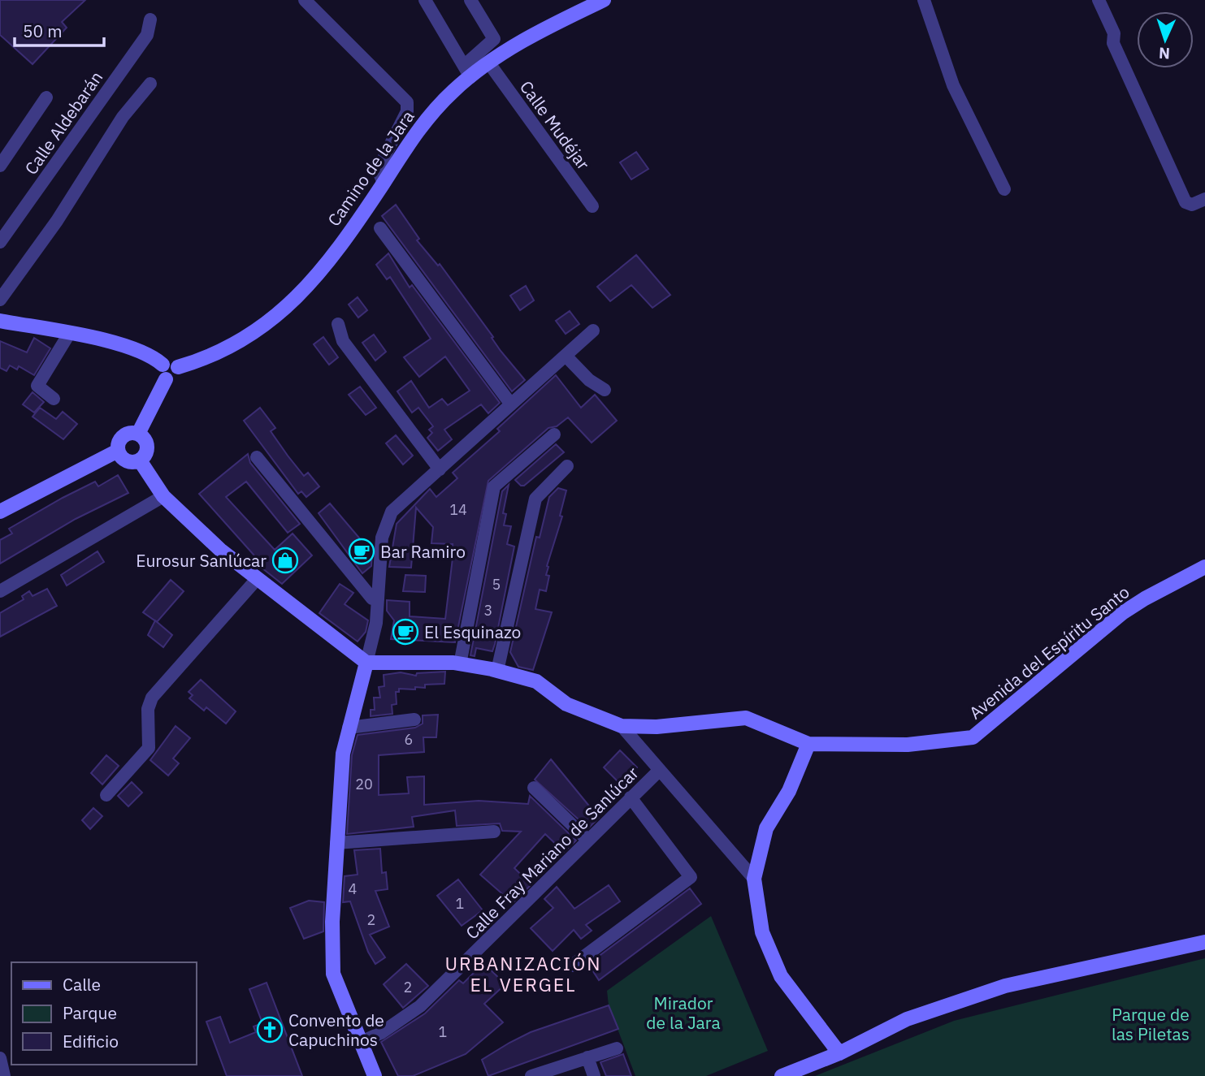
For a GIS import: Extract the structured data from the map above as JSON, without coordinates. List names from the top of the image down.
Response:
{
  "streets": {
    "street": [
      "Calle Aldebarán",
      "Calle Mudéjar",
      "Camino de la Jara",
      "Avenida del Espíritu Santo",
      "Calle Fray Mariano de Sanlúcar"
    ]
  },
  "crossings": [
    ["Calle Mudéjar", "Camino de la Jara"]
  ],
  "districts": ["URBANIZACIÓN EL VERGEL"],
  "parks": ["Mirador de la Jara", "Parque de las Piletas"],
  "places": {
    "cafe": ["Bar Ramiro", "El Esquinazo"],
    "shop": ["Eurosur Sanlúcar"],
    "church": ["Convento de Capuchinos"]
  },
  "house_numbers": [
    "14",
    "5",
    "3",
    "6",
    "20",
    "4",
    "1",
    "2",
    "2",
    "1"
  ],
  "legend": ["Calle", "Parque", "Edificio"],
  "scale_bar": "50 m",
  "north": "bottom"
}
